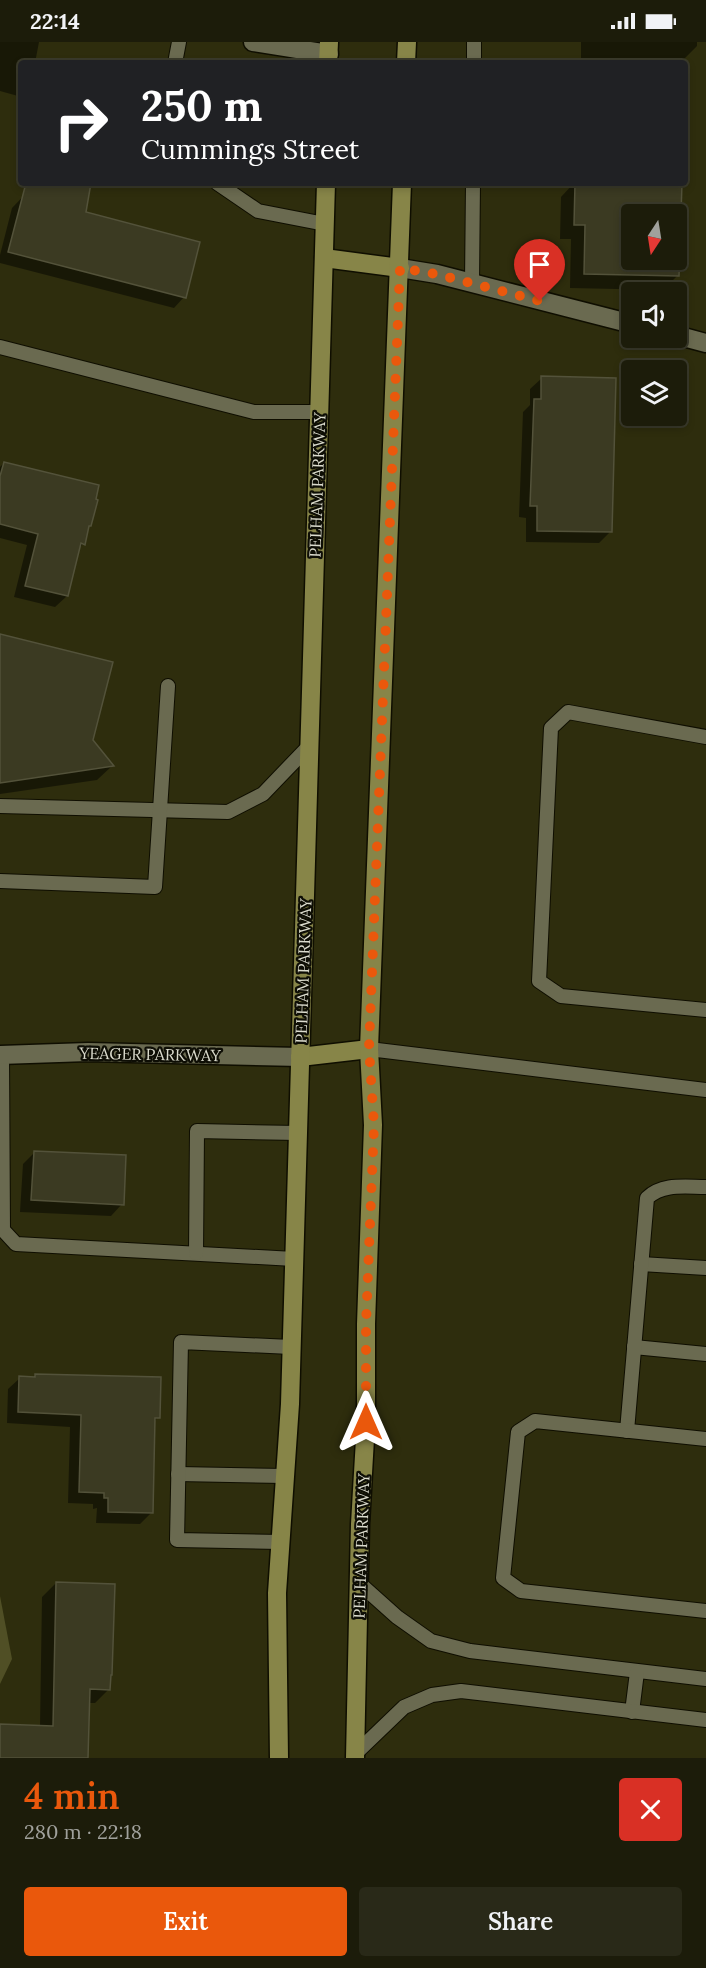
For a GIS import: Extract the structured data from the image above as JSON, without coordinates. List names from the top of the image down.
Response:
{
  "streets": {
    "main road": ["PELHAM PARKWAY"],
    "street": ["YEAGER PARKWAY"]
  },
  "crossings": [
    ["PELHAM PARKWAY", "YEAGER PARKWAY"]
  ],
  "north": "bottom",
  "page": {
    "status": "22:14",
    "turn": ["250 m", "Cummings Street"],
    "heading": ["4 min", "280 m · 22:18"],
    "buttons": ["Exit", "Share"]
  }
}
